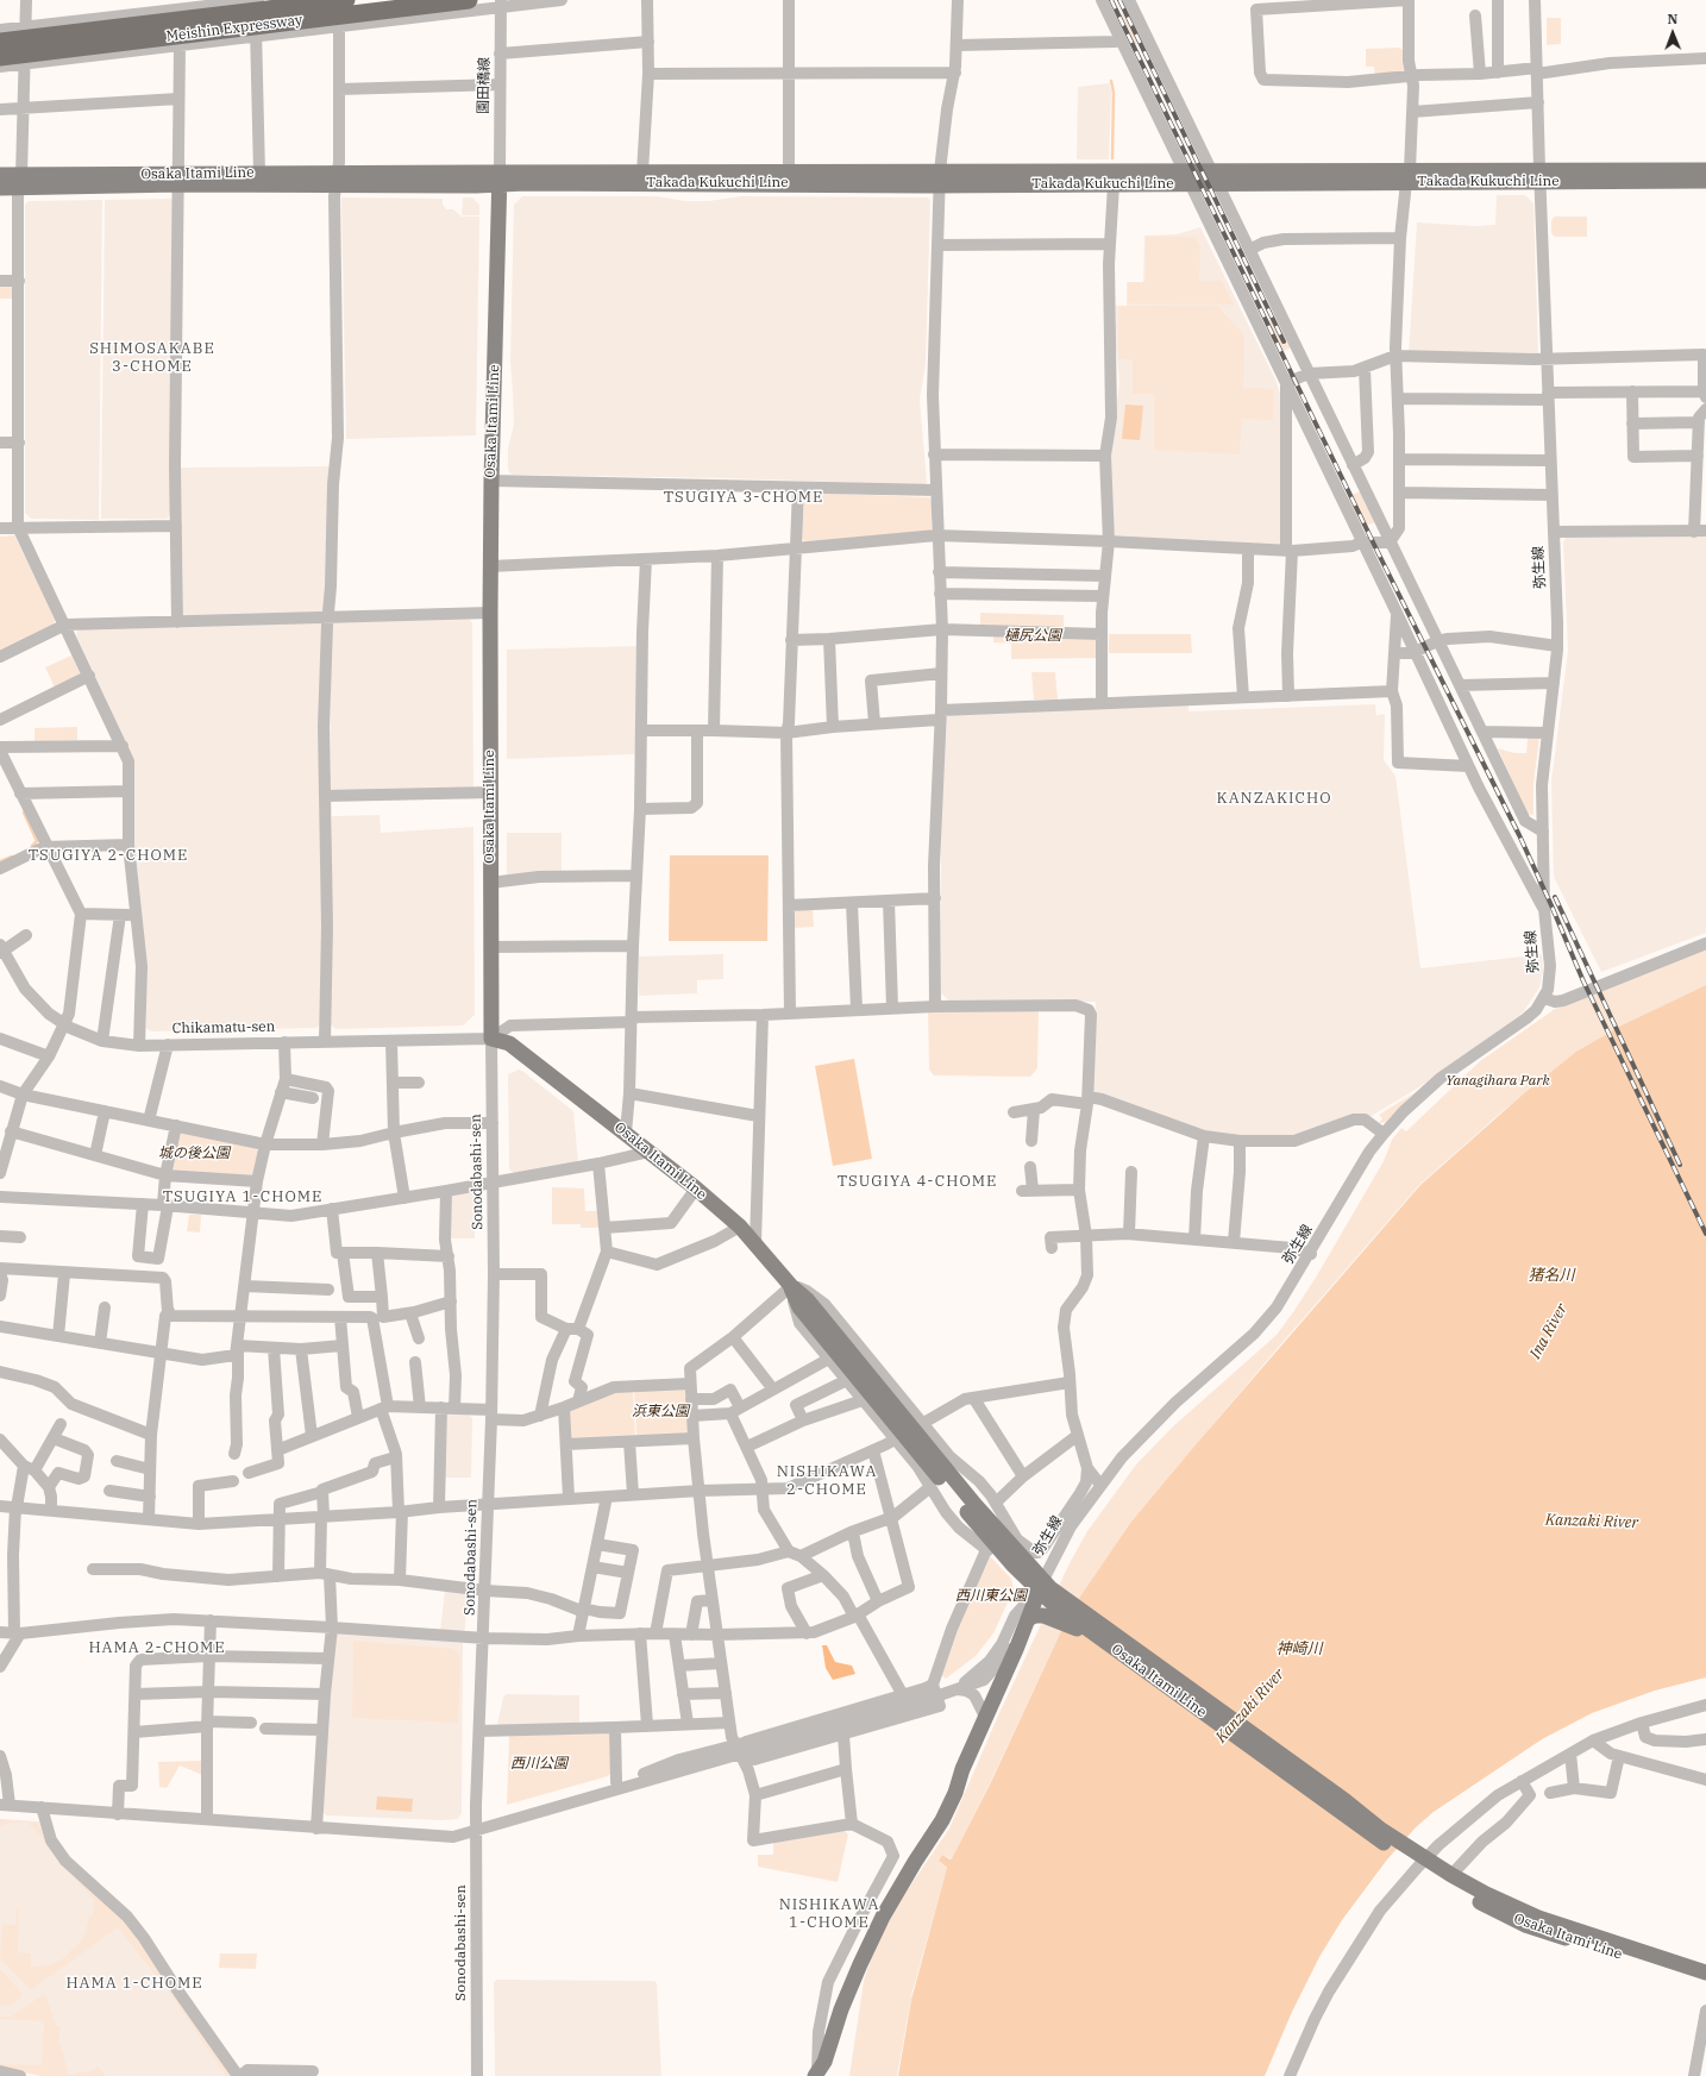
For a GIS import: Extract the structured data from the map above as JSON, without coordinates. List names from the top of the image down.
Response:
{
  "streets": {
    "highway": ["Meishin Expressway"],
    "main road": ["Osaka Itami Line", "Takada Kukuchi Line"],
    "street": [
      "園田橋線",
      "弥生線",
      "Chikamatu-sen",
      "Sonodabashi-sen"
    ]
  },
  "crossings": [
    ["園田橋線", "Osaka Itami Line"],
    ["園田橋線", "Takada Kukuchi Line"],
    ["Osaka Itami Line", "Takada Kukuchi Line"],
    ["Osaka Itami Line", "弥生線"],
    ["Osaka Itami Line", "Chikamatu-sen"],
    ["Osaka Itami Line", "Sonodabashi-sen"],
    ["Takada Kukuchi Line", "弥生線"],
    ["Chikamatu-sen", "Sonodabashi-sen"]
  ],
  "districts": [
    "SHIMOSAKABE 3-CHOME",
    "TSUGIYA 3-CHOME",
    "KANZAKICHO",
    "TSUGIYA 2-CHOME",
    "TSUGIYA 4-CHOME",
    "TSUGIYA 1-CHOME",
    "NISHIKAWA 2-CHOME",
    "HAMA 2-CHOME",
    "NISHIKAWA 1-CHOME",
    "HAMA 1-CHOME"
  ],
  "water": [
    "猪名川",
    "Ina River",
    "Kanzaki River",
    "神崎川"
  ],
  "parks": [
    "樋尻公園",
    "Yanagihara Park",
    "城の後公園",
    "浜東公園",
    "西川東公園",
    "西川公園"
  ],
  "north": "top"
}
